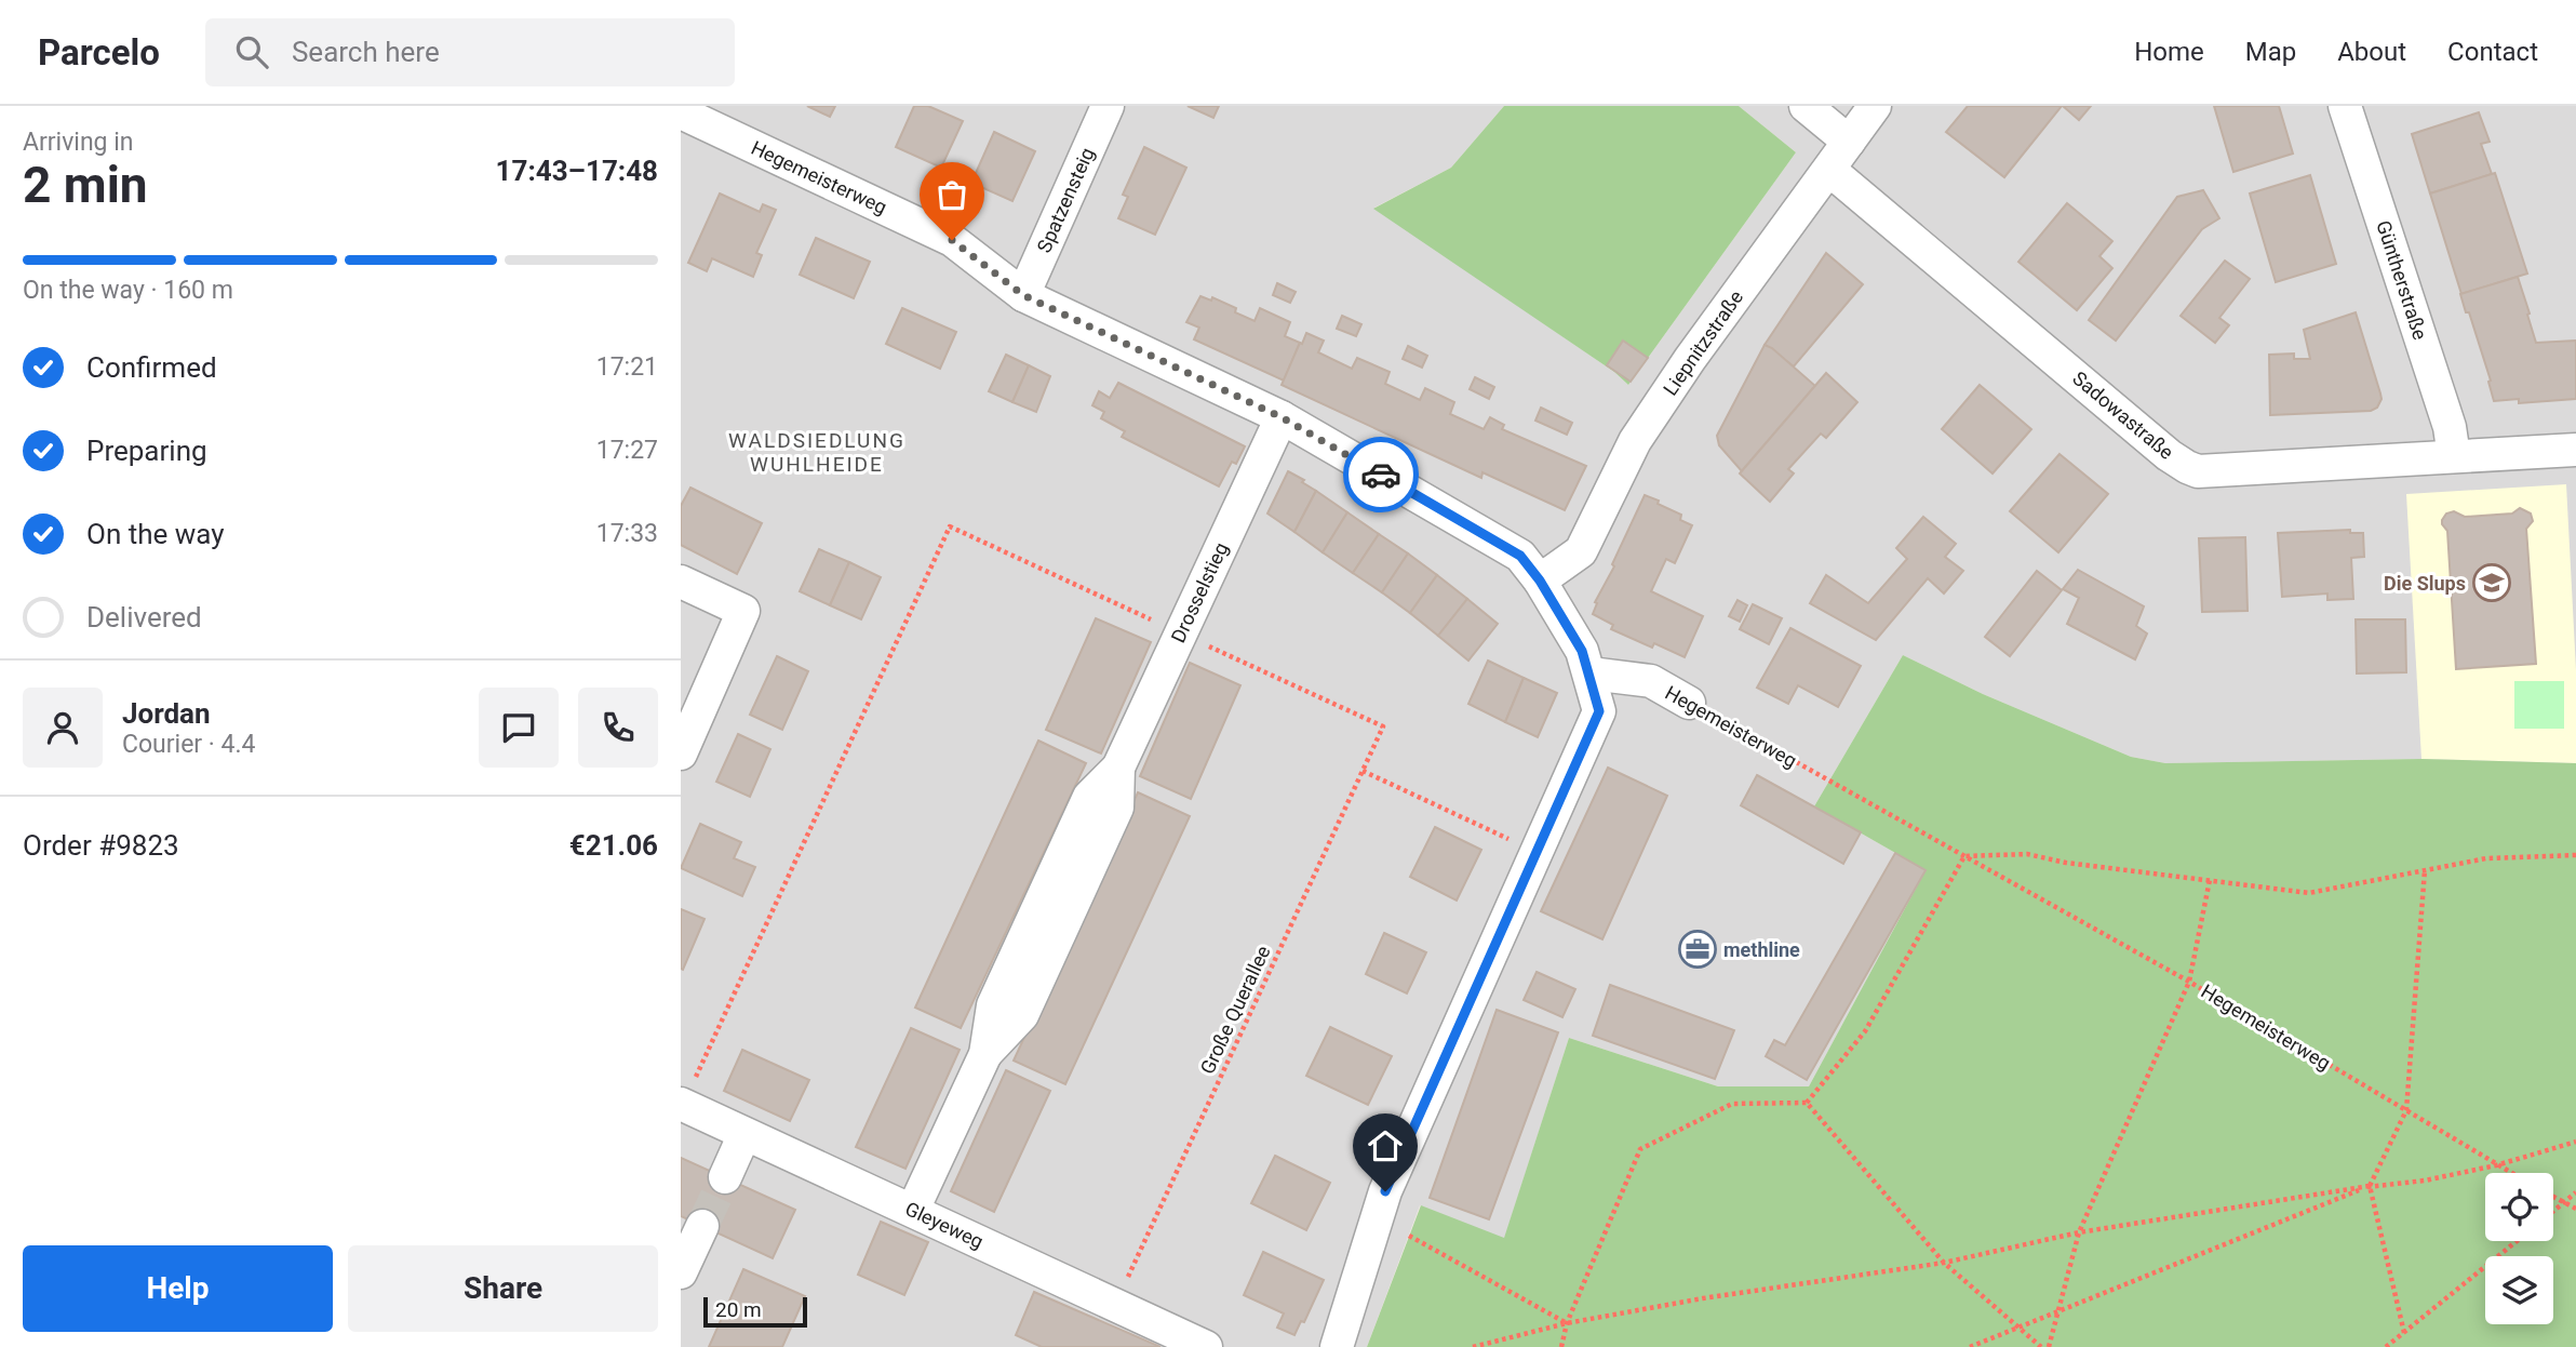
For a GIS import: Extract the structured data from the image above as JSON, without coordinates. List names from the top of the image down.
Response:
{
  "streets": {
    "street": [
      "Hegemeisterweg",
      "Spatzensteig",
      "Güntherstraße",
      "Liepnitzstraße",
      "Sadowastraße",
      "Drosselstieg",
      "Gleyeweg"
    ],
    "path": ["Große Querallee"]
  },
  "crossings": [
    ["Hegemeisterweg", "Spatzensteig"],
    ["Hegemeisterweg", "Liepnitzstraße"],
    ["Hegemeisterweg", "Drosselstieg"],
    ["Güntherstraße", "Sadowastraße"],
    ["Liepnitzstraße", "Sadowastraße"],
    ["Drosselstieg", "Gleyeweg"],
    ["Große Querallee", "Gleyeweg"]
  ],
  "districts": ["WALDSIEDLUNG WUHLHEIDE"],
  "places": {
    "school or university": ["Die Slups"],
    "office": ["methline"]
  },
  "scale_bar": "20 m",
  "page": {
    "header": "Parcelo",
    "search": "Search here",
    "nav": [
      "Home",
      "Map",
      "About",
      "Contact"
    ],
    "heading": ["2 min", "Arriving in", "17:43–17:48"],
    "panel": [
      "Jordan",
      "Courier · 4.4",
      "Order #9823",
      "€21.06"
    ],
    "bar": "On the way · 160 m",
    "list": [
      ["Confirmed", "17:21"],
      ["Preparing", "17:27"],
      ["On the way", "17:33"],
      "Delivered"
    ],
    "buttons": ["Help", "Share"],
    "scale": "20 m"
  }
}
